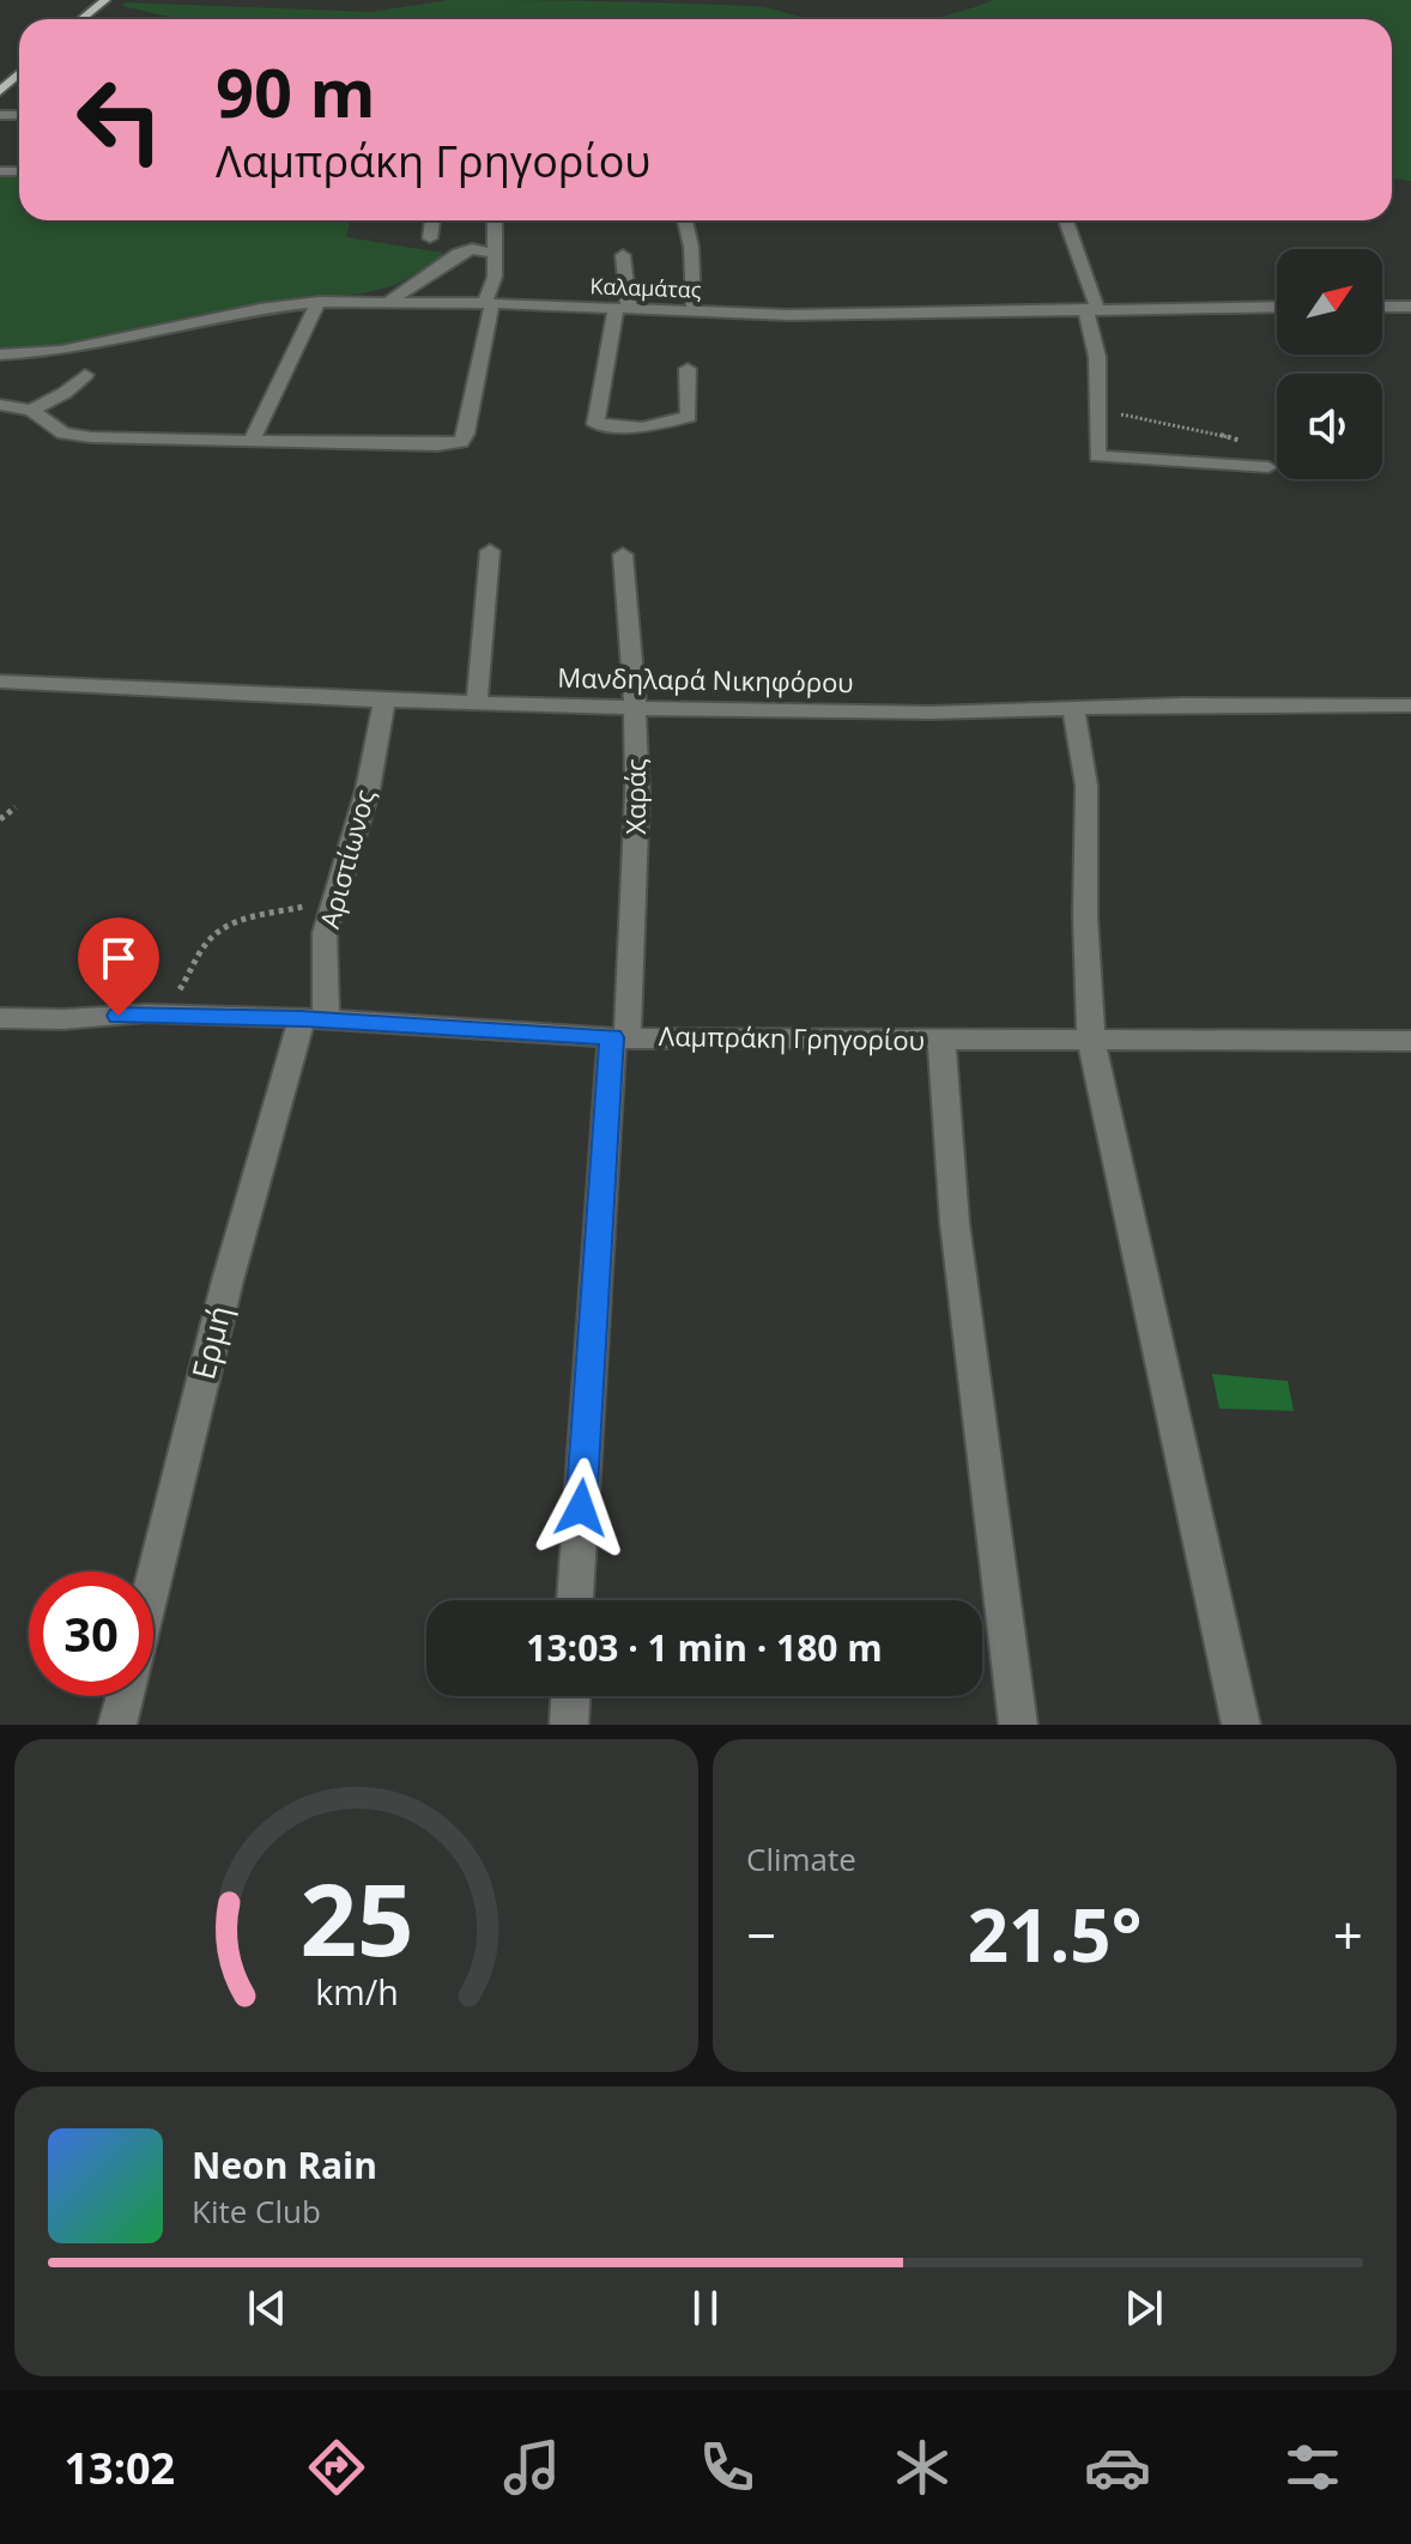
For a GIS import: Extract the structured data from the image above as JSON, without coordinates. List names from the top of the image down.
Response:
{
  "streets": {
    "street": [
      "Καλαμάτας",
      "Μανδηλαρά Νικηφόρου",
      "Χαράς",
      "Αριστίωνος",
      "Λαμπράκη Γρηγορίου",
      "Ερμή"
    ]
  },
  "crossings": [
    ["Μανδηλαρά Νικηφόρου", "Χαράς"],
    ["Μανδηλαρά Νικηφόρου", "Αριστίωνος"],
    ["Χαράς", "Λαμπράκη Γρηγορίου"],
    ["Αριστίωνος", "Λαμπράκη Γρηγορίου"],
    ["Αριστίωνος", "Ερμή"],
    ["Λαμπράκη Γρηγορίου", "Ερμή"]
  ],
  "north": "top right",
  "page": {
    "turn": ["90 m", "Λαμπράκη Γρηγορίου"],
    "limit": "30",
    "trip": "13:03 · 1 min · 180 m",
    "tile": "Climate",
    "heat": ["−", "21.5°", "+"],
    "song": ["Neon Rain", "Kite Club"],
    "tabs": "13:02",
    "gauge": ["25", "km/h"]
  }
}
